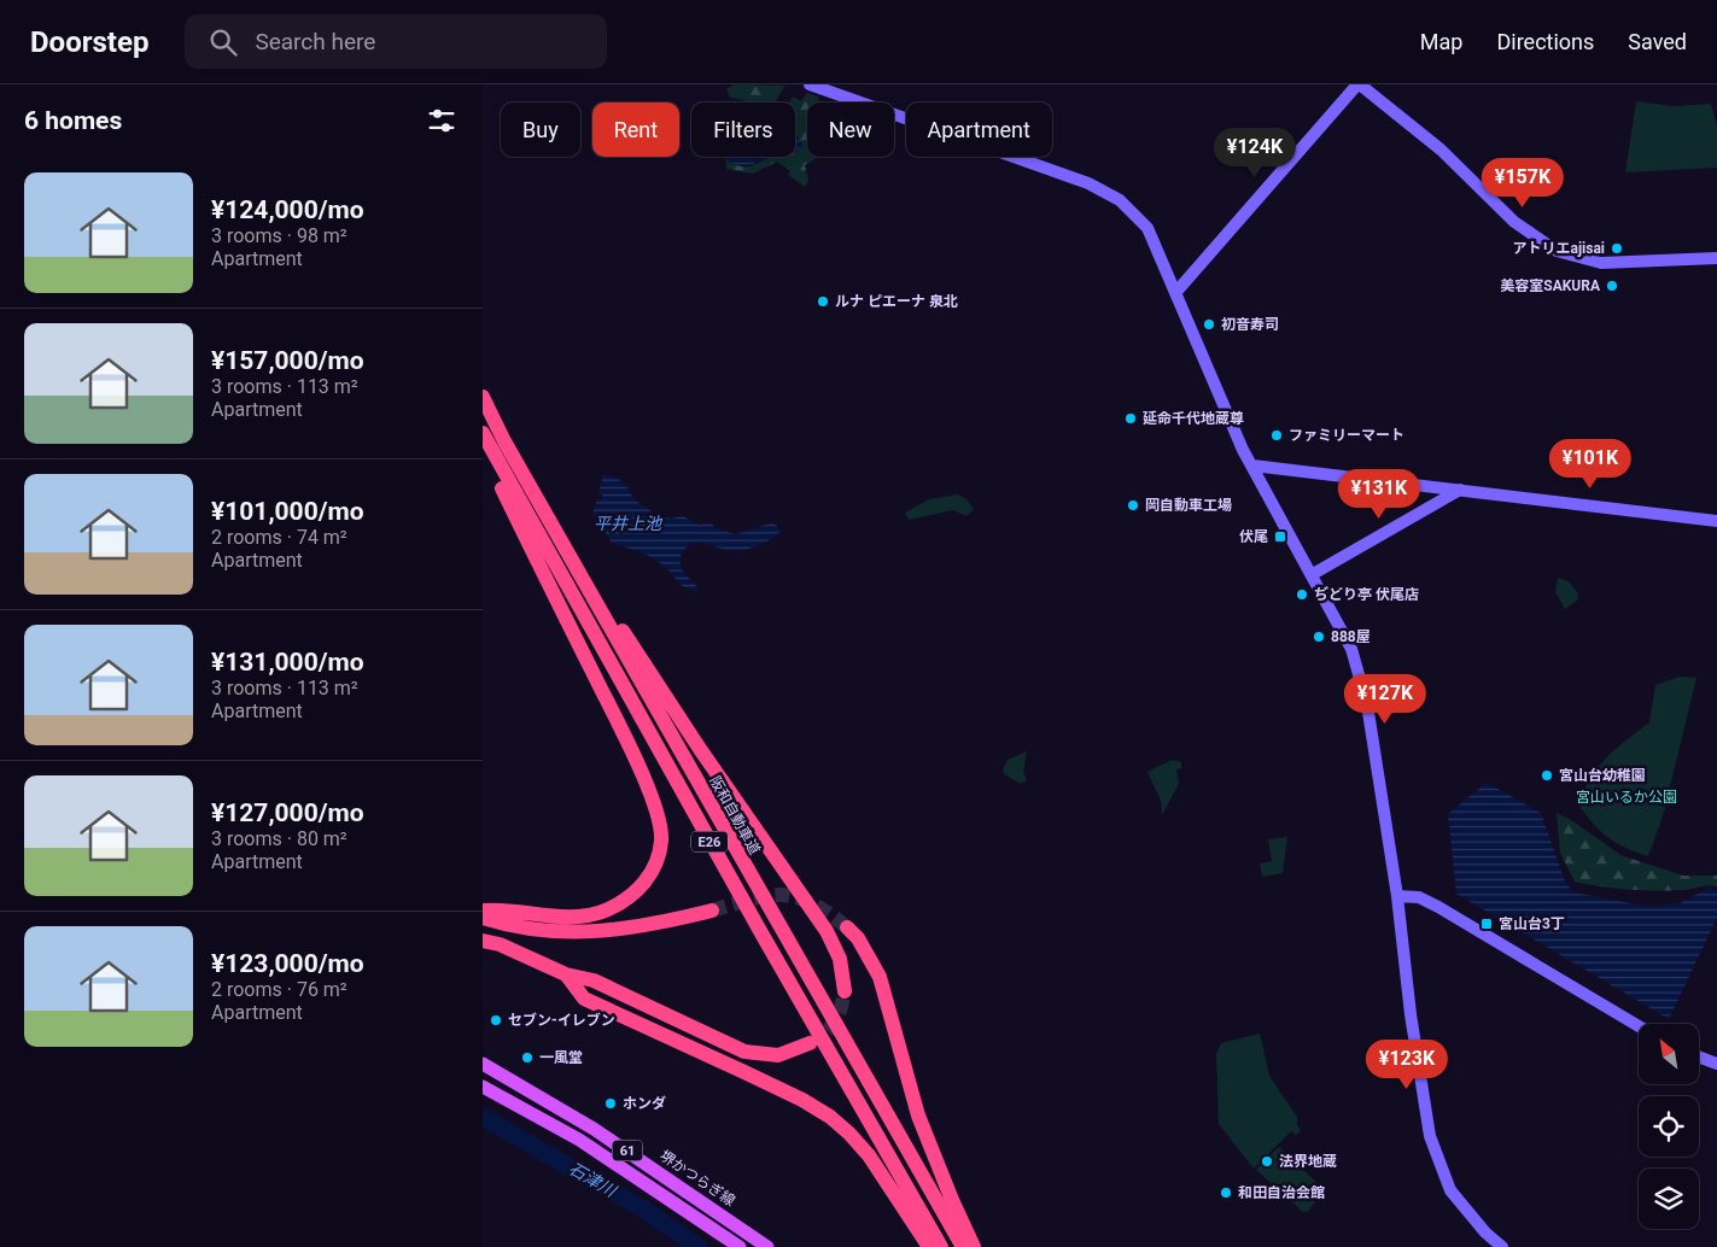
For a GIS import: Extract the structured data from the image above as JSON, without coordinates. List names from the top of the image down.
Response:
{
  "streets": {
    "highway": ["阪和自動車道", "E26"],
    "main road": ["61", "堺かつらぎ線"]
  },
  "water": ["平井上池", "石津川"],
  "parks": ["宮山いるか公園"],
  "places": {
    "other": [
      "アトリエajisai",
      "美容室SAKURA",
      "ルナ ピエーナ 泉北",
      "初音寿司",
      "延命千代地蔵尊",
      "ファミリーマート",
      "岡自動車工場",
      "ぢどり亭 伏尾店",
      "888屋",
      "宮山台幼稚園",
      "セブン-イレブン",
      "一風堂",
      "ホンダ",
      "法界地蔵",
      "和田自治会館"
    ],
    "transit": ["伏尾", "宮山台3丁"]
  },
  "north": "top left",
  "page": {
    "header": "Doorstep",
    "search": "Search here",
    "nav": ["Map", "Directions", "Saved"],
    "heading": "6 homes",
    "chip": [
      "Buy",
      "Rent",
      "Filters",
      "New",
      "Apartment"
    ],
    "price": [
      "¥124K",
      "¥157K",
      "¥101K",
      "¥131K",
      "¥127K",
      "¥123K"
    ],
    "list": [
      {
        "name": "¥124,000/mo",
        "note": "3 rooms · 98 m² · Apartment"
      },
      {
        "name": "¥157,000/mo",
        "note": "3 rooms · 113 m² · Apartment"
      },
      {
        "name": "¥101,000/mo",
        "note": "2 rooms · 74 m² · Apartment"
      },
      {
        "name": "¥131,000/mo",
        "note": "3 rooms · 113 m² · Apartment"
      },
      {
        "name": "¥127,000/mo",
        "note": "3 rooms · 80 m² · Apartment"
      },
      {
        "name": "¥123,000/mo",
        "note": "2 rooms · 76 m² · Apartment"
      }
    ]
  }
}
